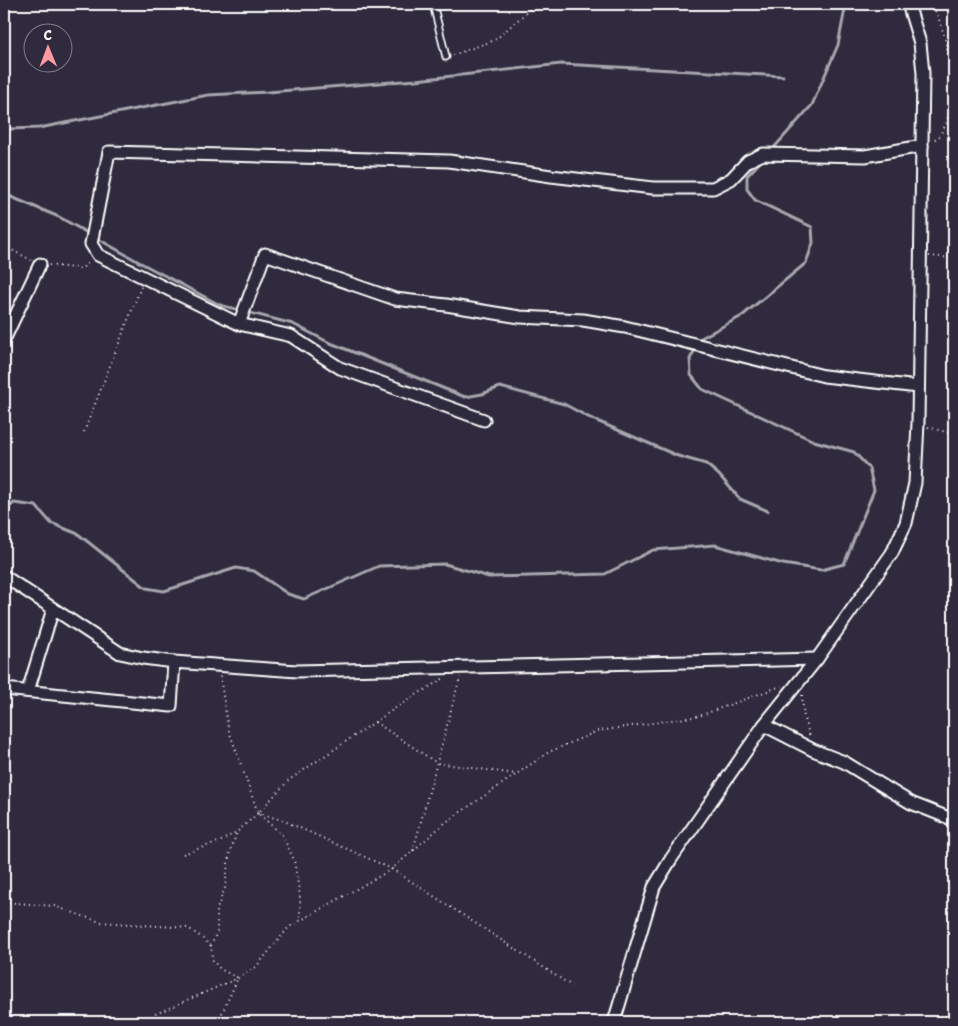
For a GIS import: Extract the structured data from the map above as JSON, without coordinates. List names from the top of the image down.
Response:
{
  "north": "top"
}
